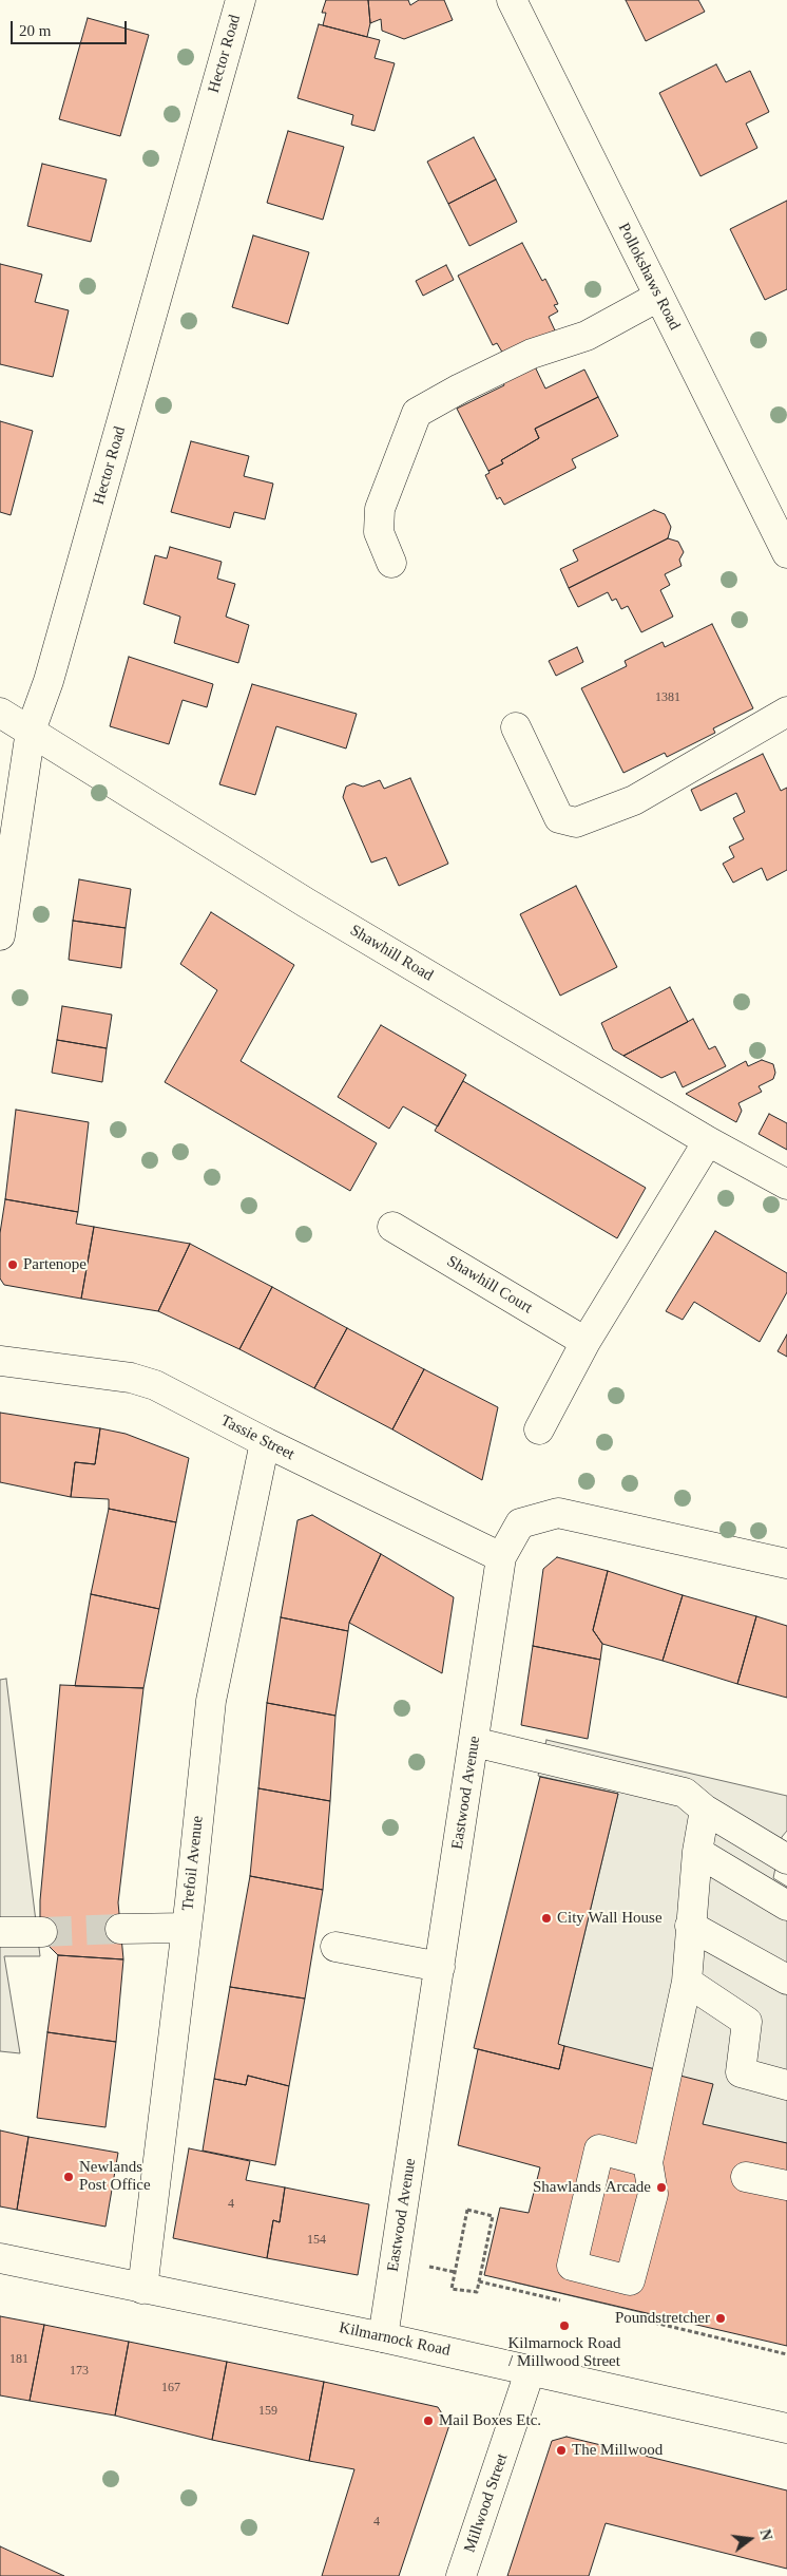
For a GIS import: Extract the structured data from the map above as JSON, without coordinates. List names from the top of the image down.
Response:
{
  "streets": {
    "street": [
      "Hector Road",
      "Pollokshaws Road",
      "Shawhill Road",
      "Shawhill Court",
      "Tassie Street",
      "Eastwood Avenue",
      "Trefoil Avenue",
      "Kilmarnock Road",
      "Millwood Street"
    ]
  },
  "crossings": [
    ["Hector Road", "Shawhill Road"],
    ["Tassie Street", "Eastwood Avenue"],
    ["Tassie Street", "Trefoil Avenue"],
    ["Eastwood Avenue", "Kilmarnock Road"],
    ["Trefoil Avenue", "Kilmarnock Road"],
    ["Kilmarnock Road", "Millwood Street"]
  ],
  "places": [
    "Partenope",
    "City Wall House",
    "Newlands Post Office",
    "Shawlands Arcade",
    "Poundstretcher",
    "Kilmarnock Road / Millwood Street",
    "Mail Boxes Etc.",
    "The Millwood"
  ],
  "house_numbers": [
    "1381",
    "4",
    "154",
    "181",
    "173",
    "167",
    "159",
    "4"
  ],
  "scale_bar": "20 m",
  "north": "right"
}
